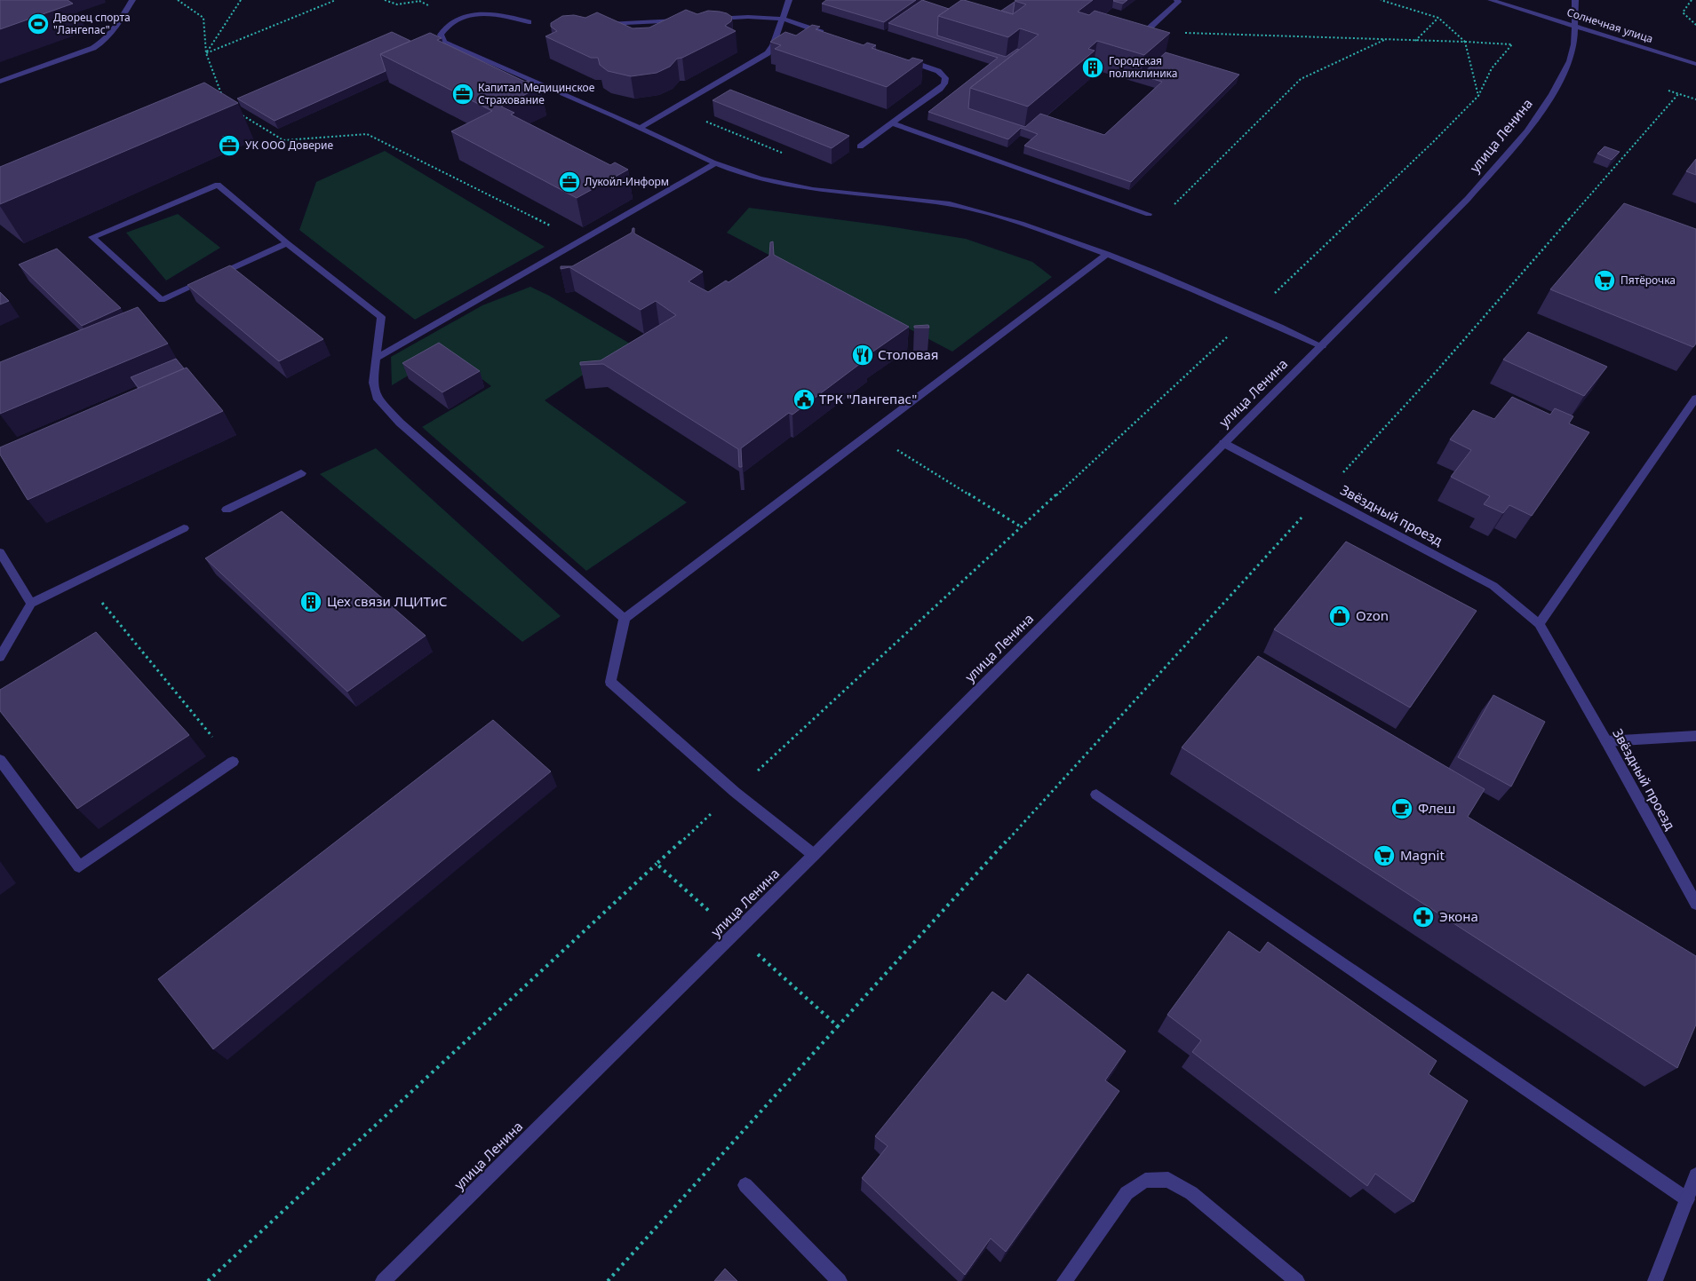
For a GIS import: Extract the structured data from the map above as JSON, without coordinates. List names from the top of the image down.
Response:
{
  "streets": {
    "street": ["Солнечная улица", "улица Ленина", "Звёздный проезд"]
  },
  "crossings": [
    ["Солнечная улица", "улица Ленина"],
    ["улица Ленина", "Звёздный проезд"]
  ],
  "places": {
    "sports": ["Дворец спорта \"Лангепас\""],
    "building": ["Городская поликлиника", "Цех связи ЛЦИТиС"],
    "office": ["Капитал Медицинское Страхование", "УК ООО Доверие", "Лукойл-Информ"],
    "supermarket": ["Пятёрочка", "Magnit"],
    "restaurant": ["Столовая"],
    "public building": ["ТРК \"Лангепас\""],
    "shop": ["Ozon"],
    "cafe": ["Флеш"],
    "pharmacy": ["Экона"]
  }
}
